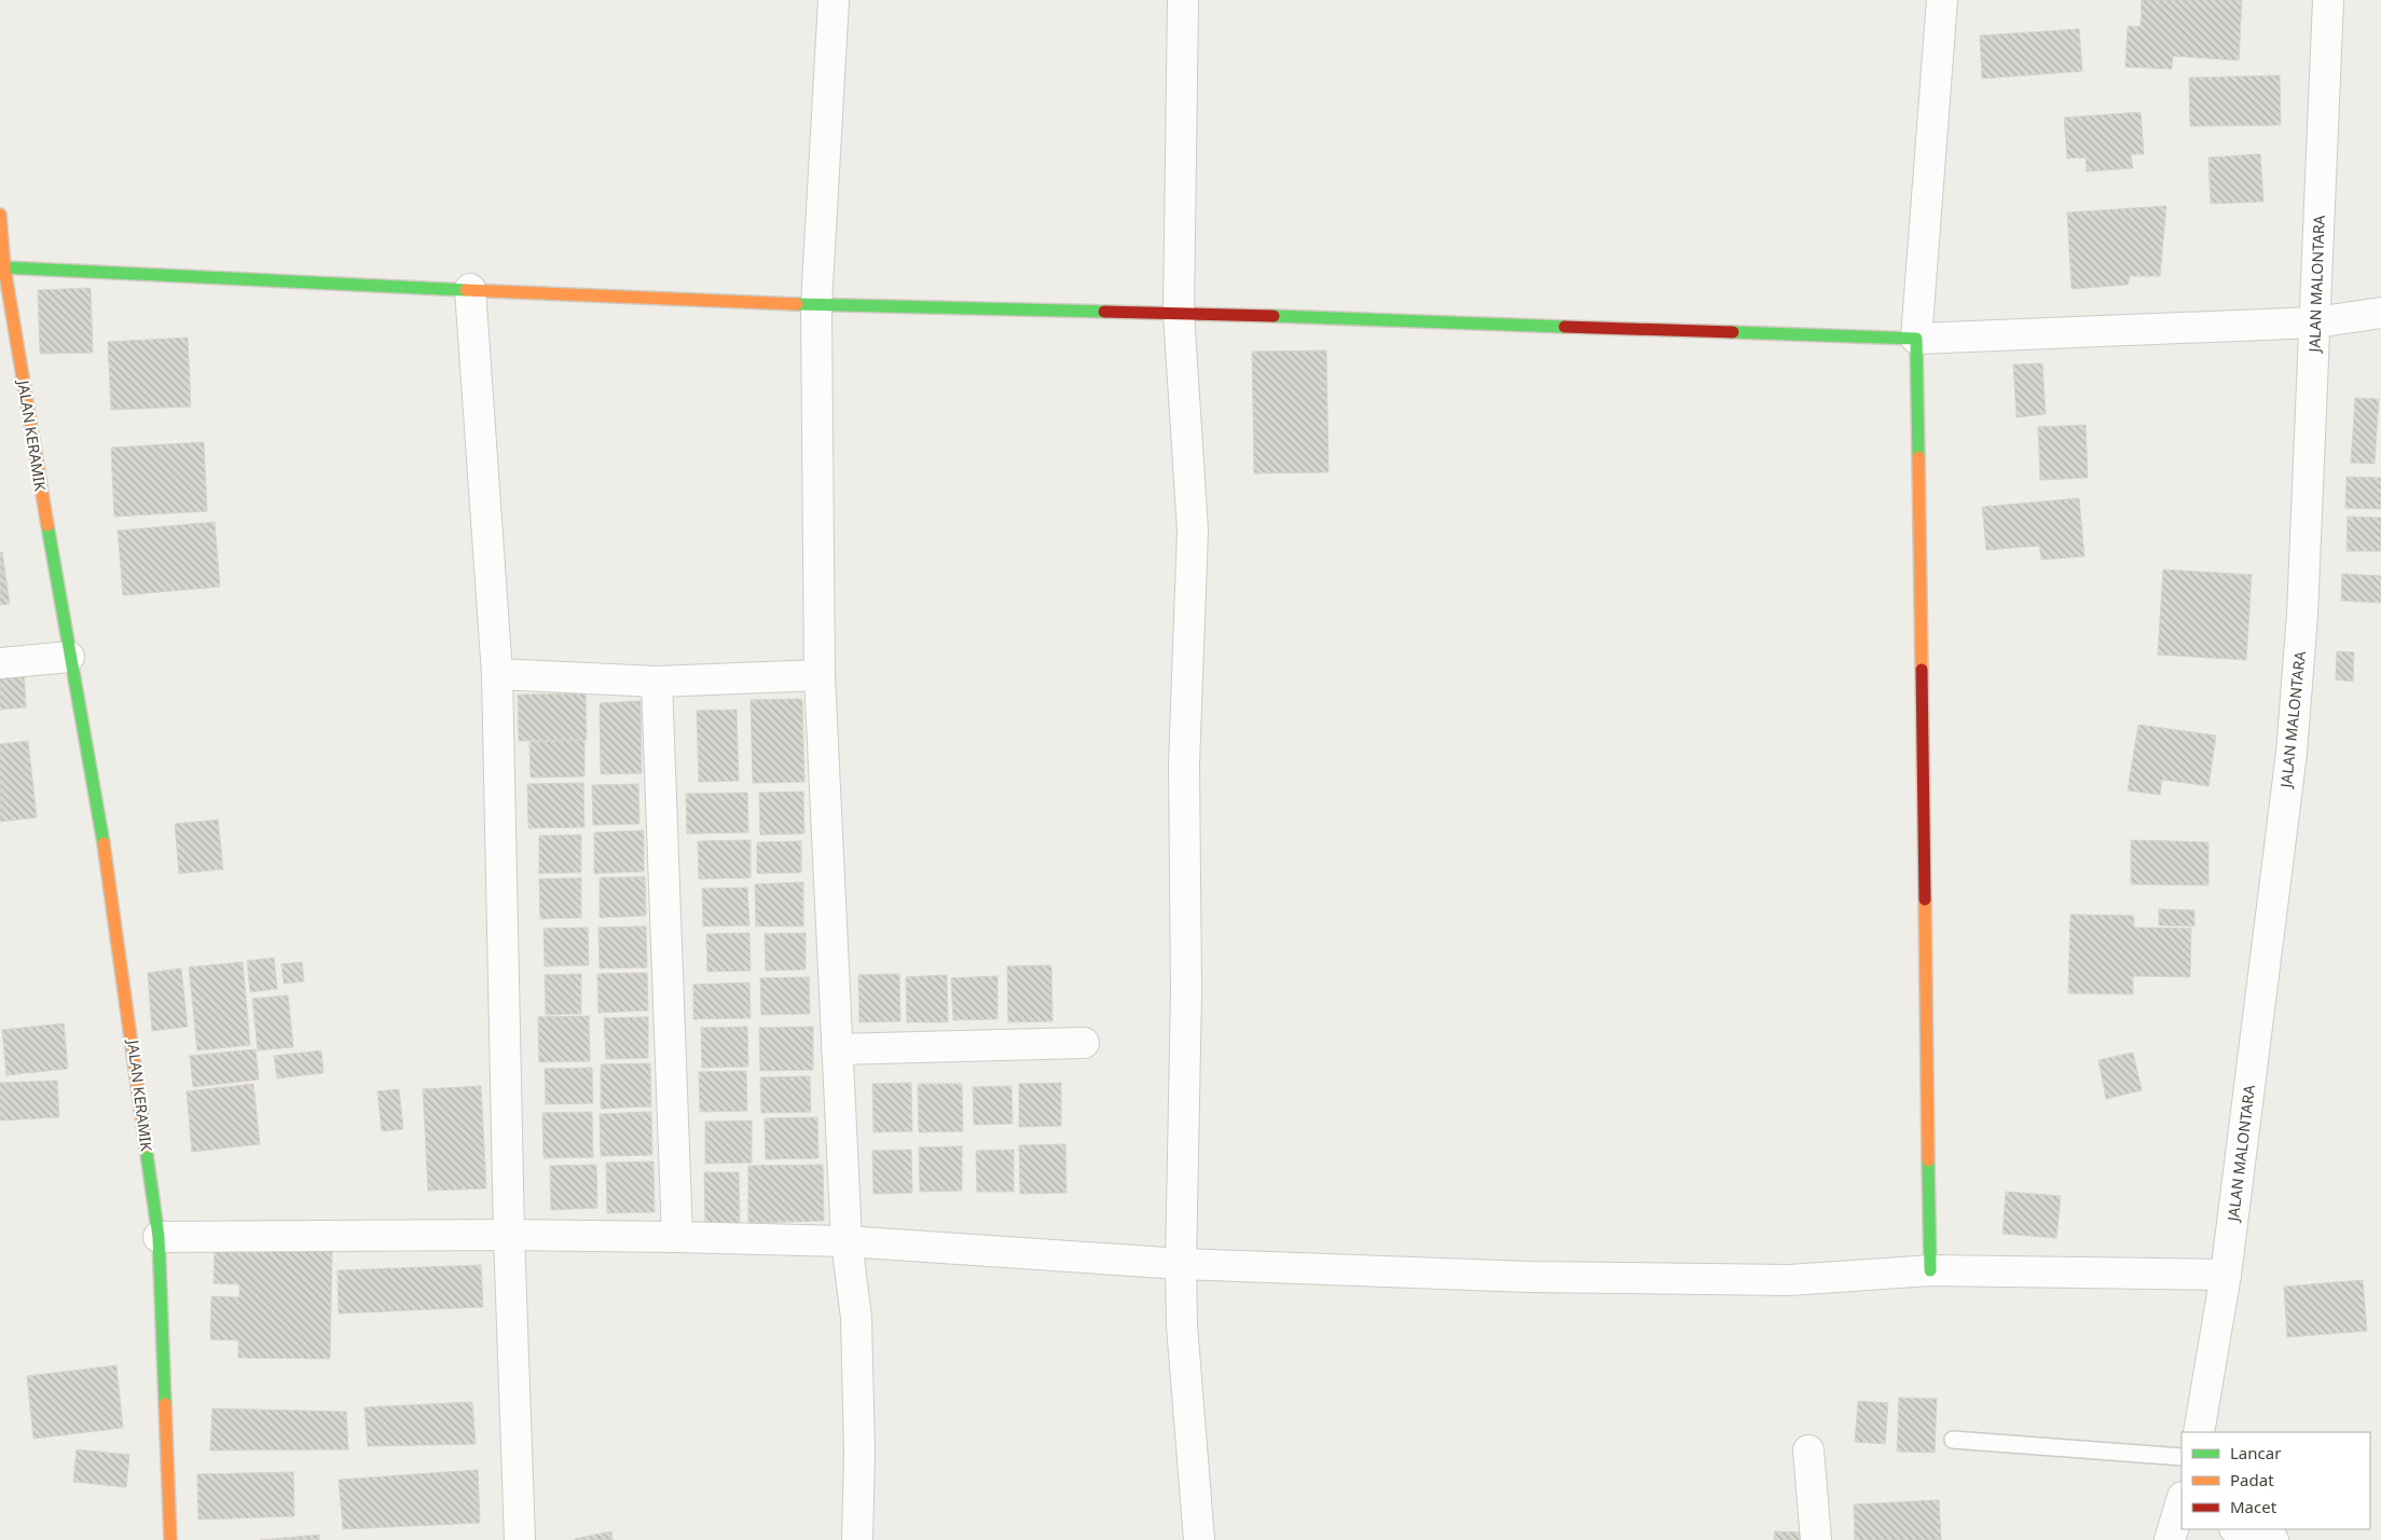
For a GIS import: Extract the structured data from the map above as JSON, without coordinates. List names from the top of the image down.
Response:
{
  "streets": {
    "street": ["JALAN MALONTARA", "JALAN KERAMIK"]
  },
  "legend": ["Lancar", "Padat", "Macet"]
}
